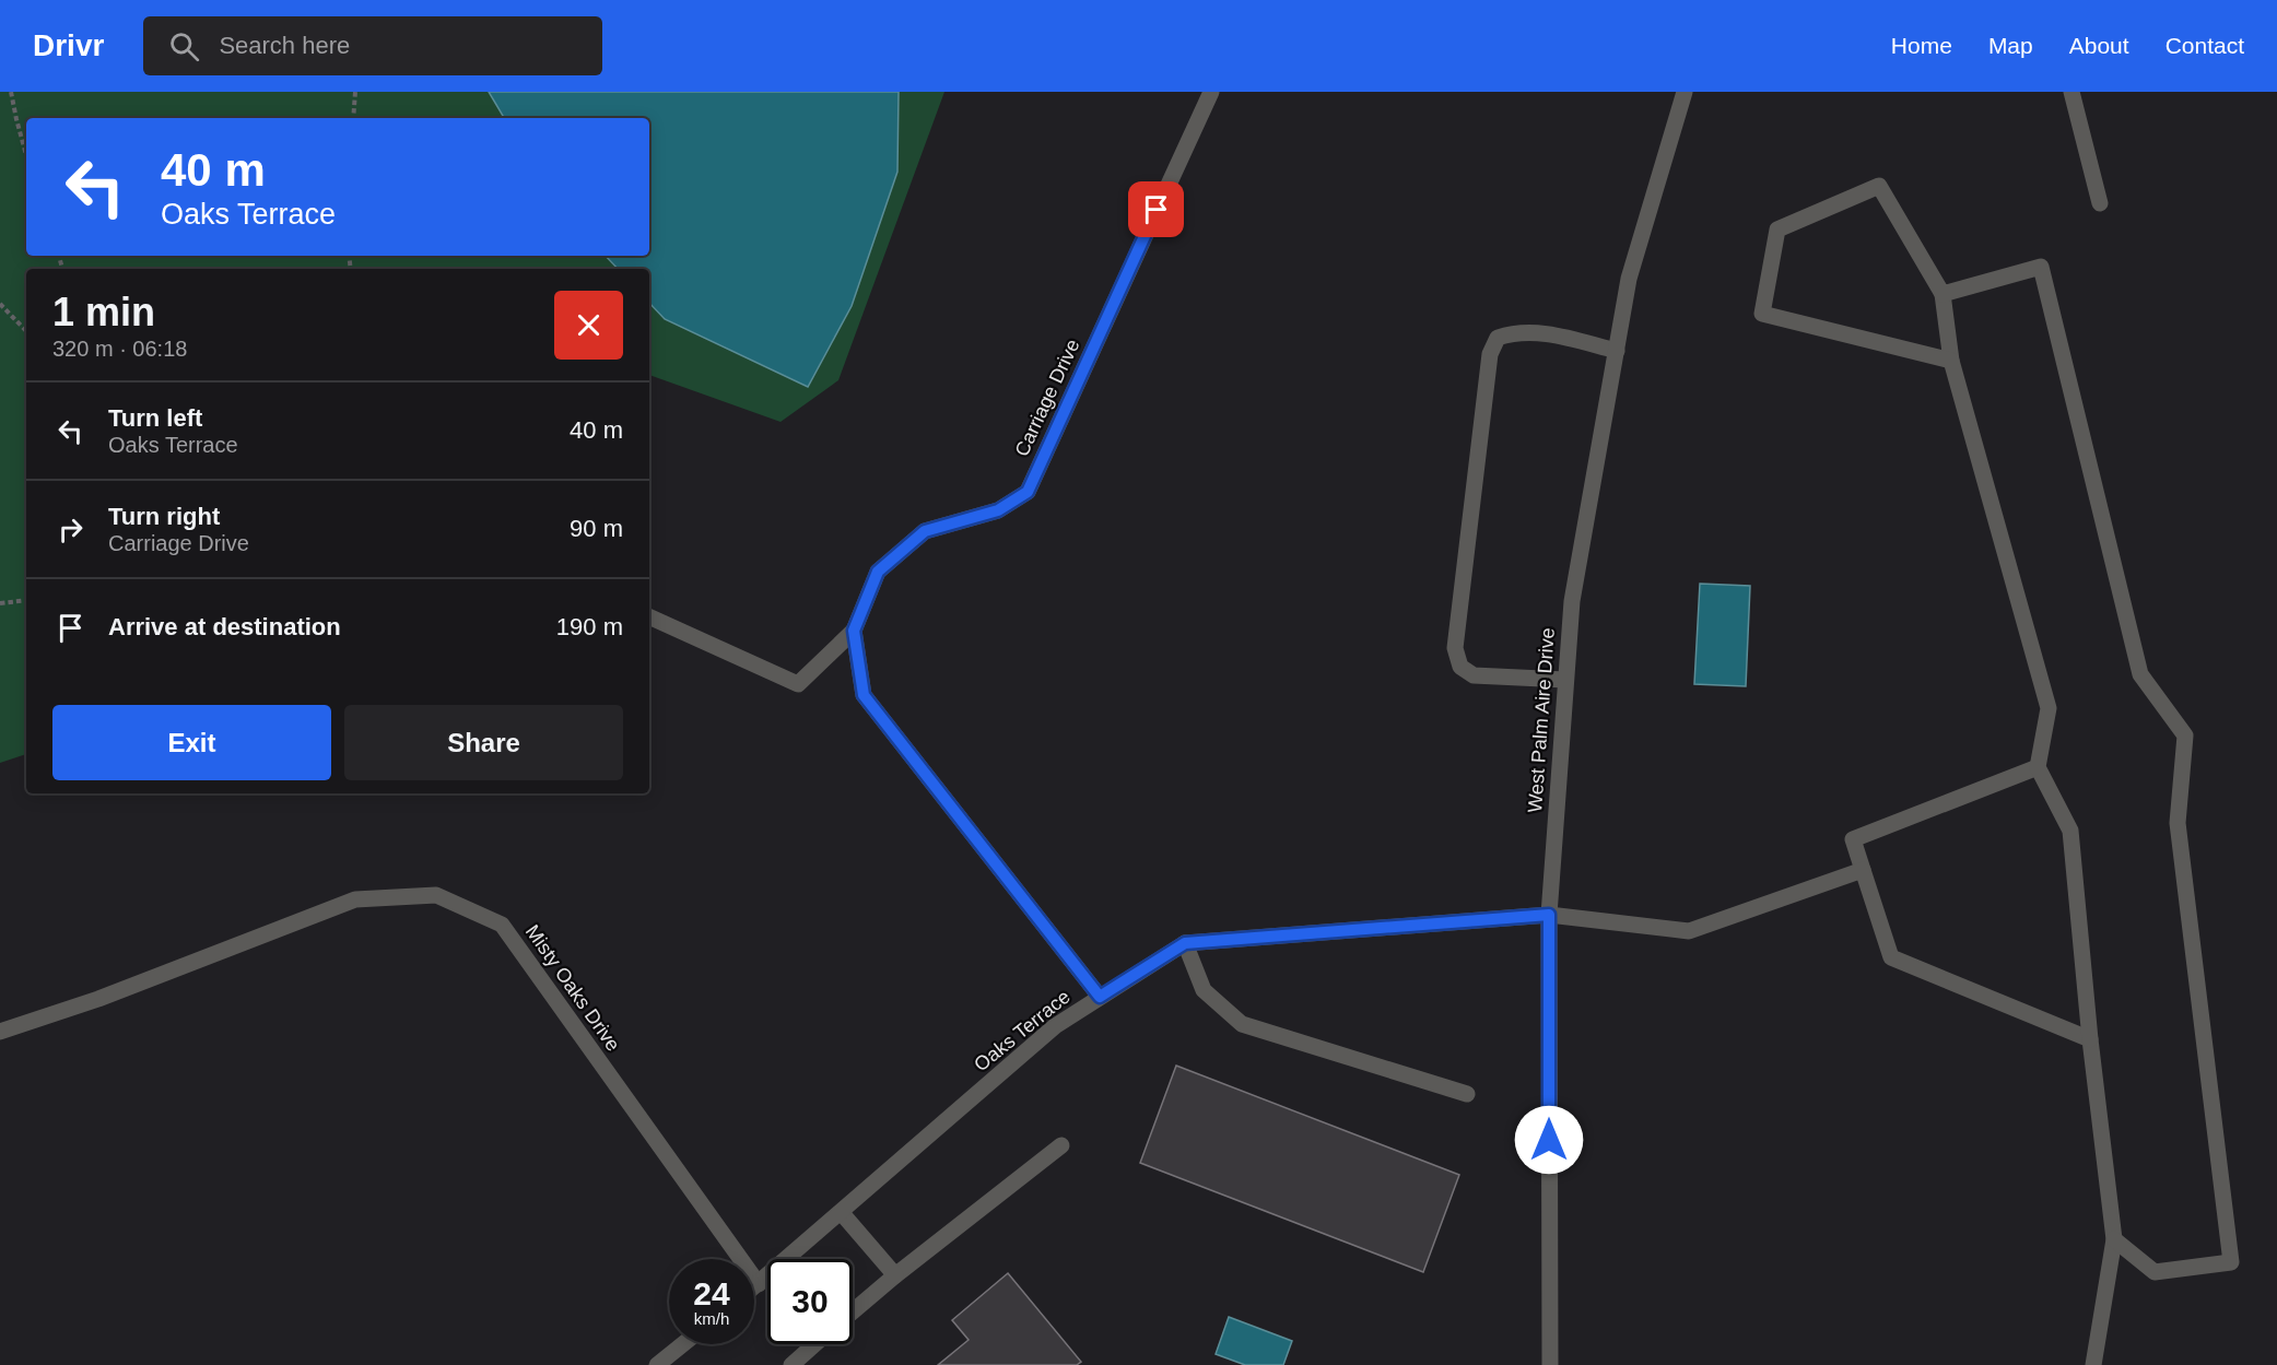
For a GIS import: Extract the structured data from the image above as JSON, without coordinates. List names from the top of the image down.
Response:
{
  "streets": {
    "street": [
      "Carriage Drive",
      "West Palm Aire Drive",
      "Misty Oaks Drive",
      "Oaks Terrace"
    ]
  },
  "crossings": [
    ["West Palm Aire Drive", "Oaks Terrace"],
    ["Misty Oaks Drive", "Oaks Terrace"]
  ],
  "page": {
    "header": "Drivr",
    "search": "Search here",
    "nav": [
      "Home",
      "Map",
      "About",
      "Contact"
    ],
    "turn": ["40 m", "Oaks Terrace"],
    "heading": ["1 min", "320 m · 06:18"],
    "list": [
      {
        "name": "Turn left",
        "note": "Oaks Terrace",
        "value": "40 m"
      },
      {
        "name": "Turn right",
        "note": "Carriage Drive",
        "value": "90 m"
      },
      {
        "name": "Arrive at destination",
        "value": "190 m"
      }
    ],
    "buttons": ["Exit", "Share"],
    "speed": "24 km/h",
    "limit": "30"
  }
}
